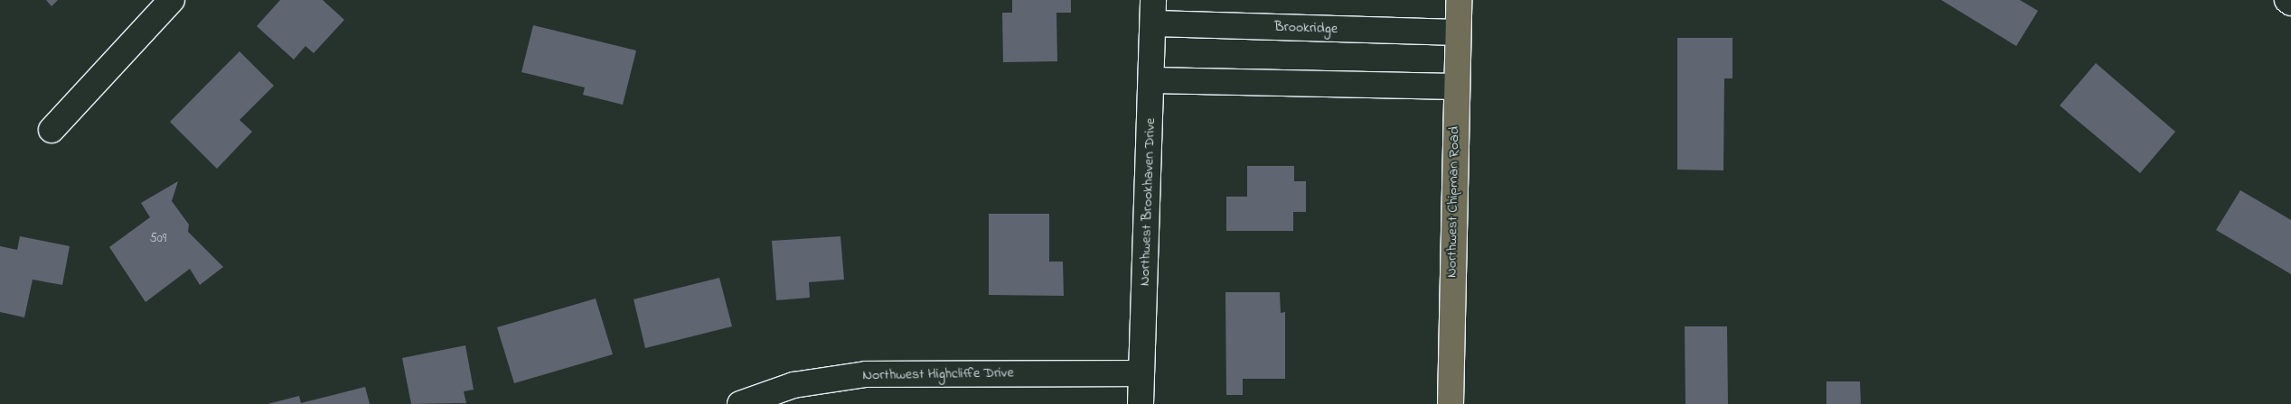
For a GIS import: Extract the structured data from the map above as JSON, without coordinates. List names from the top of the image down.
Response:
{
  "streets": {
    "main road": ["Northwest Chipman Road"],
    "street": ["Brookridge", "Northwest Brookhaven Drive", "Northwest Highcliffe Drive"]
  },
  "crossings": [
    ["Brookridge", "Northwest Brookhaven Drive"],
    ["Brookridge", "Northwest Chipman Road"],
    ["Northwest Brookhaven Drive", "Northwest Highcliffe Drive"]
  ],
  "house_numbers": ["509"]
}
